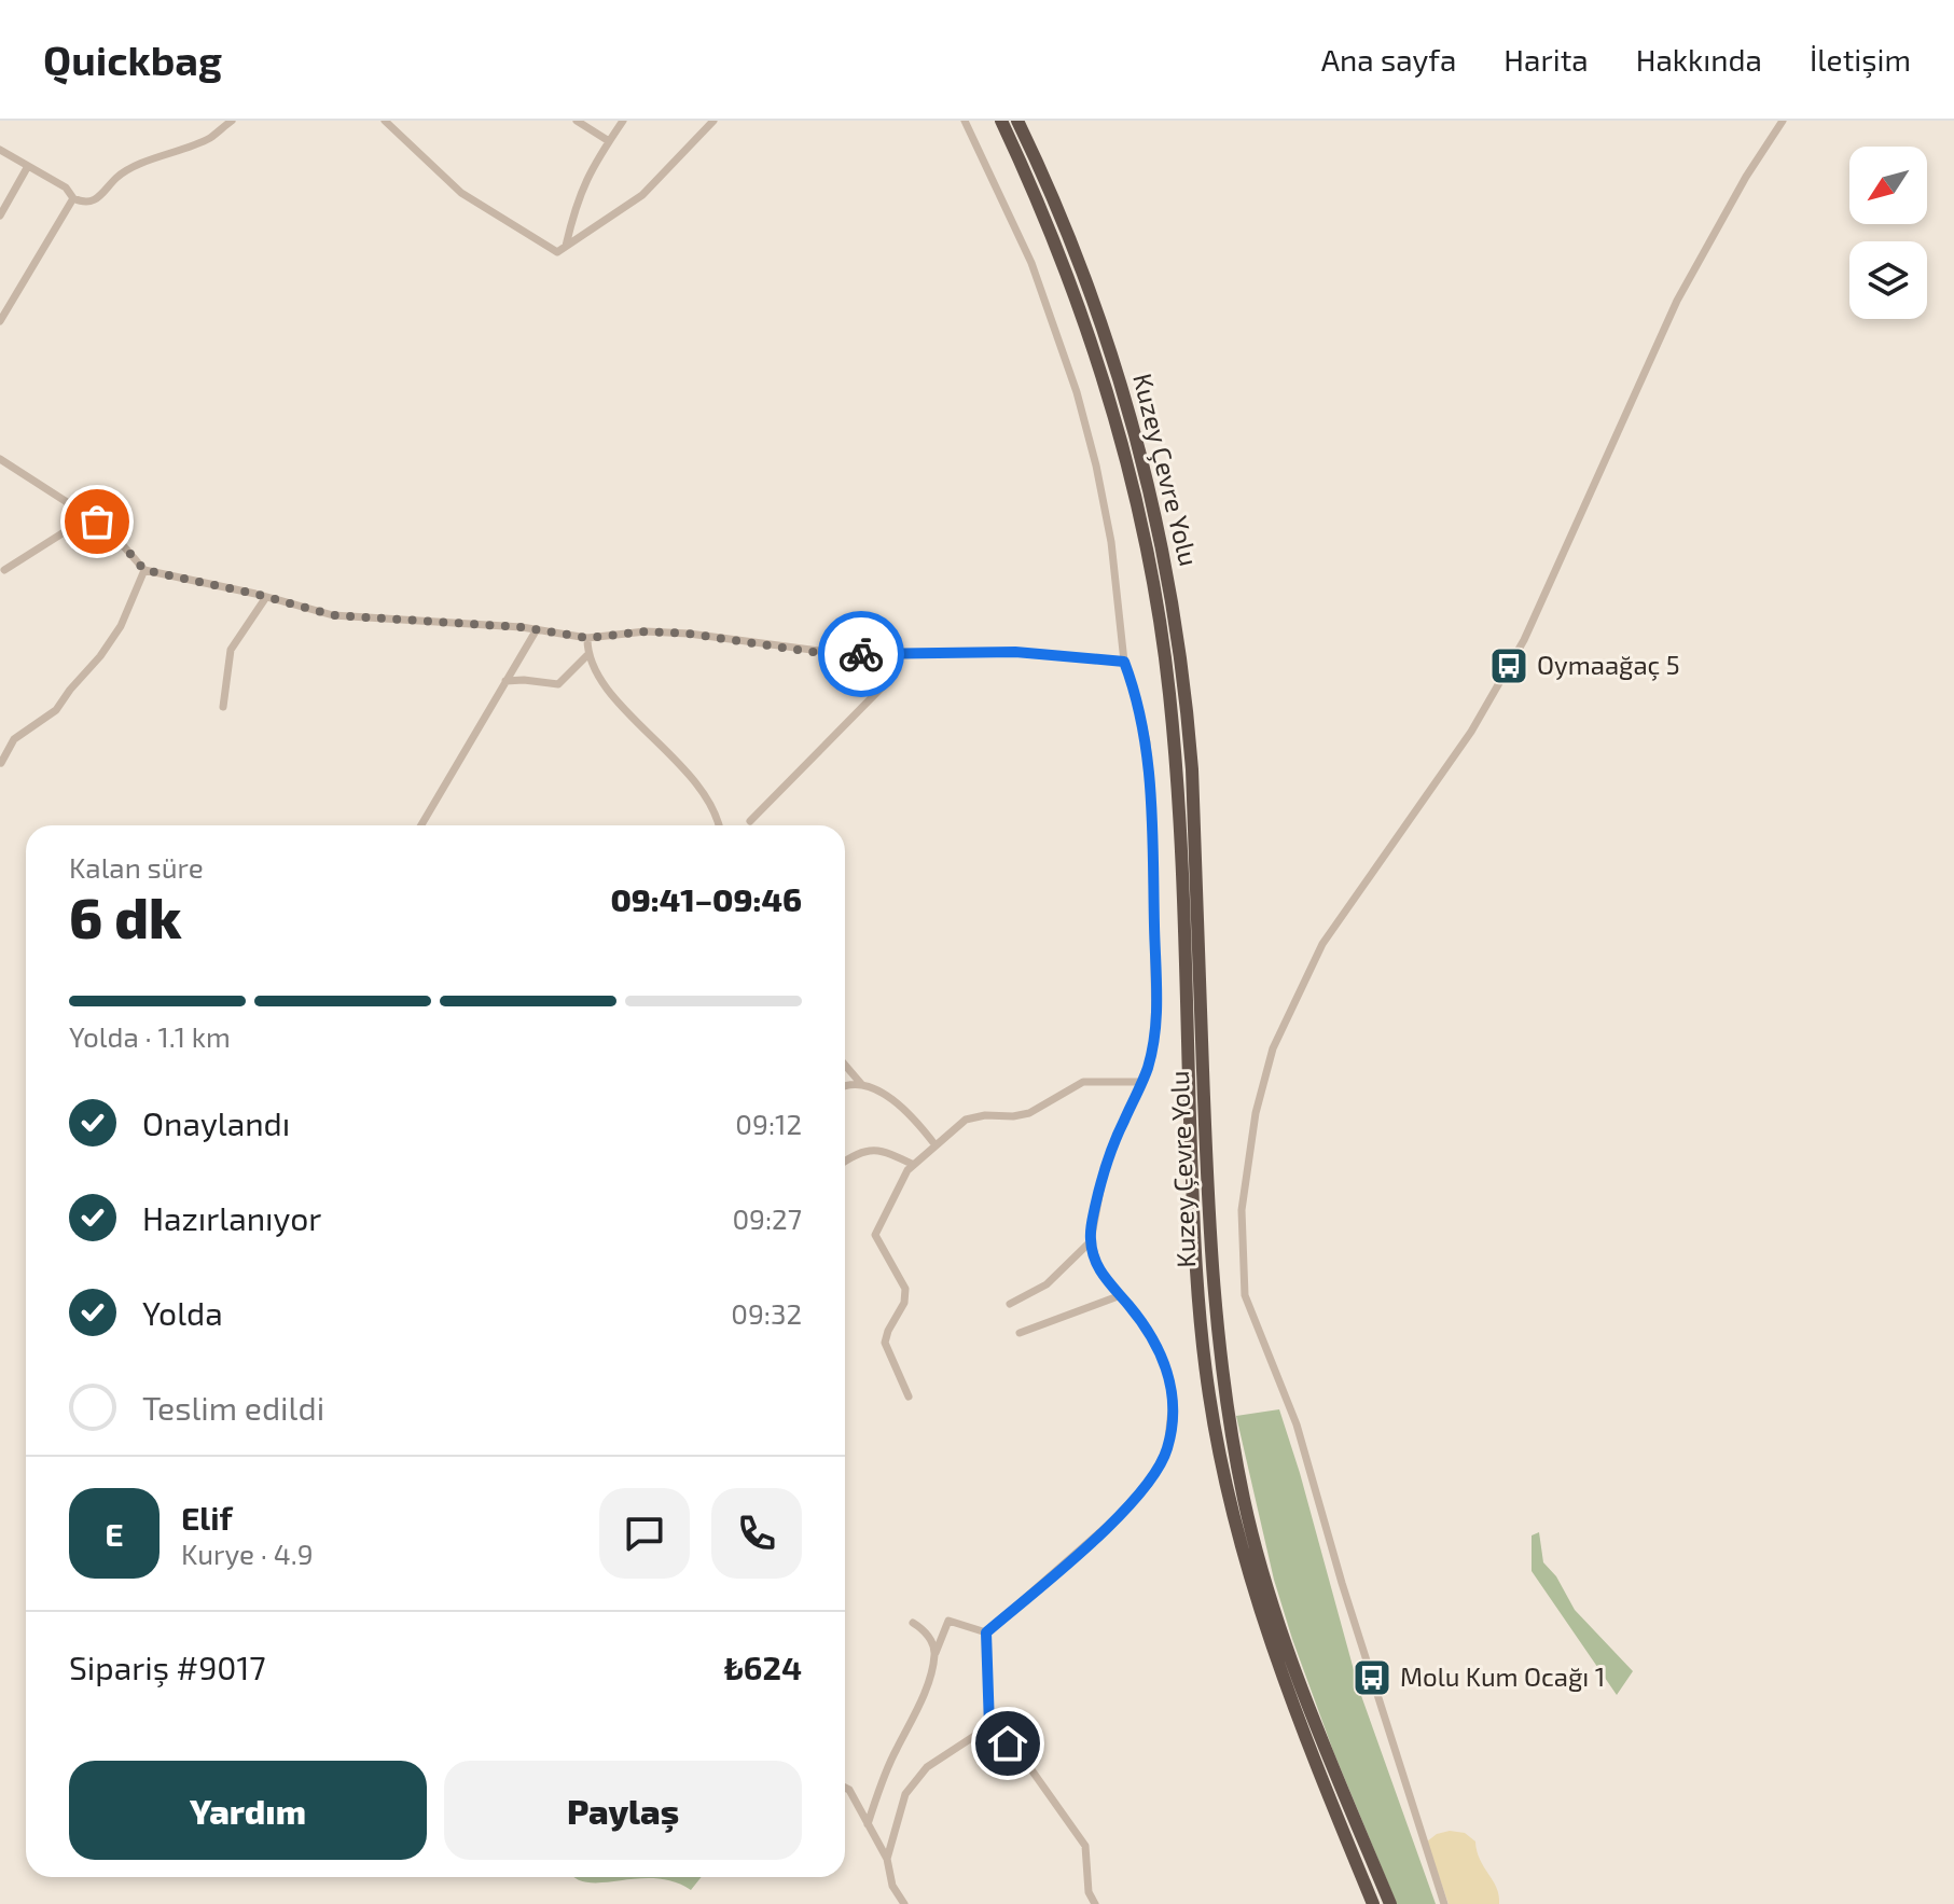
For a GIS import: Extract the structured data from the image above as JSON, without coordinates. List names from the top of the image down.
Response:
{
  "streets": {
    "highway": ["Kuzey Çevre Yolu"]
  },
  "places": {
    "bus stop": ["Oymaağaç 5", "Molu Kum Ocağı 1"]
  },
  "north": "bottom left",
  "page": {
    "header": "Quickbag",
    "nav": [
      "Ana sayfa",
      "Harita",
      "Hakkında",
      "İletişim"
    ],
    "heading": ["6 dk", "Kalan süre", "09:41–09:46"],
    "panel": [
      "Elif",
      "Kurye · 4.9",
      "Sipariş #9017",
      "₺624"
    ],
    "bar": "Yolda · 1.1 km",
    "list": [
      ["Onaylandı", "09:12"],
      ["Hazırlanıyor", "09:27"],
      ["Yolda", "09:32"],
      "Teslim edildi"
    ],
    "round": "E",
    "buttons": ["Yardım", "Paylaş"]
  }
}
